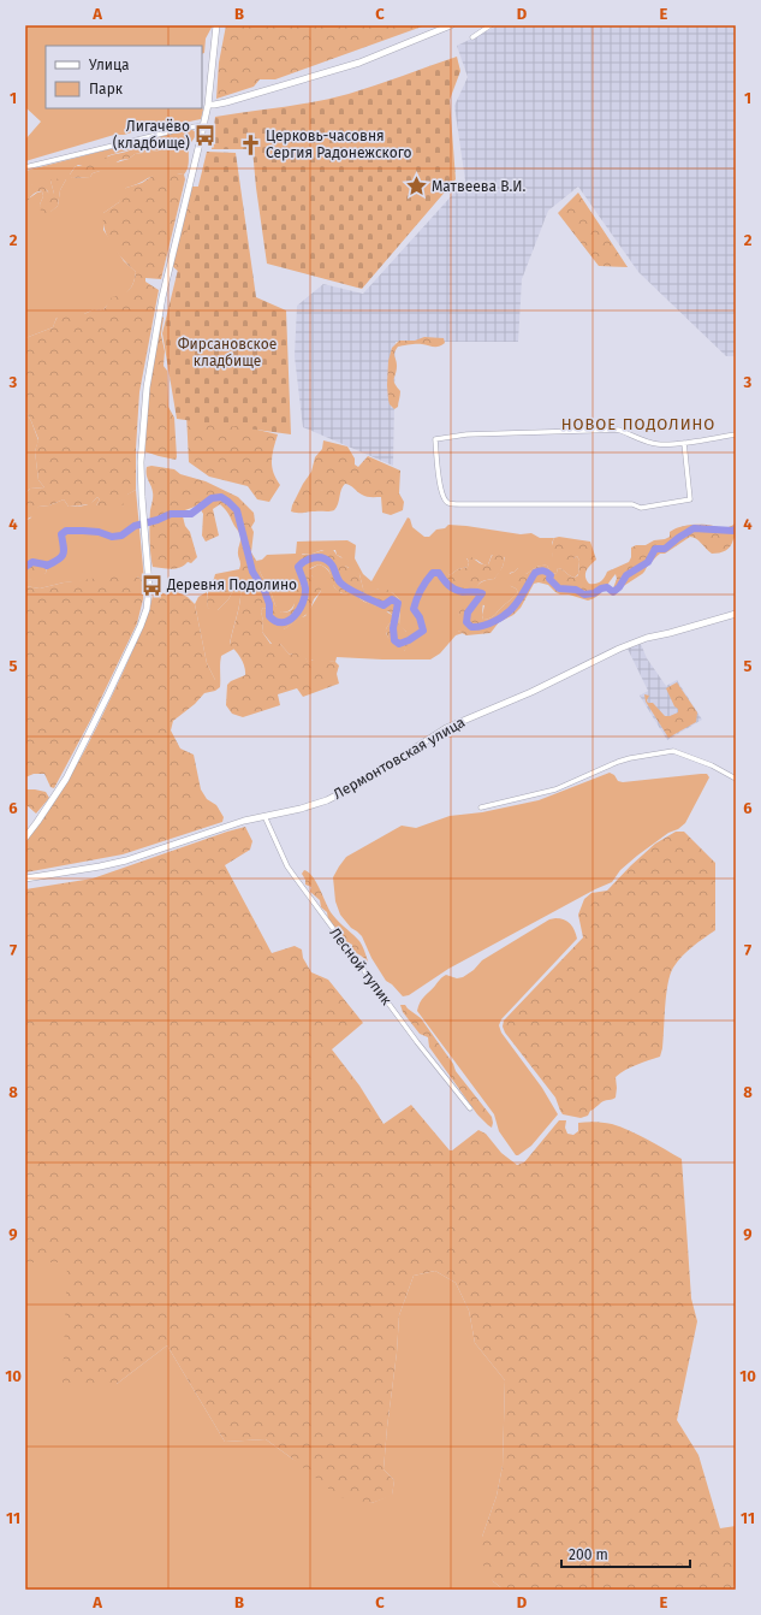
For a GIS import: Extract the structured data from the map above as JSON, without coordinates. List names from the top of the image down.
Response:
{
  "streets": {
    "street": ["Лермонтовская улица", "Лесной тупик"]
  },
  "crossings": [
    ["Лермонтовская улица", "Лесной тупик"]
  ],
  "districts": ["НОВОЕ ПОДОЛИНО"],
  "parks": ["Фирсановское кладбище"],
  "places": {
    "bus stop": ["Лигачёво (кладбище)", "Деревня Подолино"],
    "church": ["Церковь-часовня Сергия Радонежского"],
    "place": ["Матвеева В.И."]
  },
  "legend": ["Улица", "Парк"],
  "scale_bar": "200 m",
  "grid": {
    "columns": [
      "A",
      "B",
      "C",
      "D",
      "E"
    ],
    "rows": [
      "1",
      "2",
      "3",
      "4",
      "5",
      "6",
      "7",
      "8",
      "9",
      "10",
      "11"
    ]
  }
}
